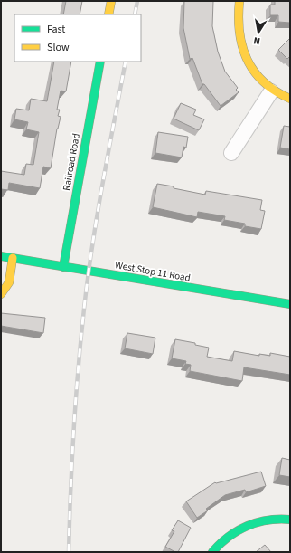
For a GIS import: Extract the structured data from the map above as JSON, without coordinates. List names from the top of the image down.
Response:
{
  "streets": {
    "street": ["Railroad Road", "West Stop 11 Road"]
  },
  "crossings": [
    ["Railroad Road", "West Stop 11 Road"]
  ],
  "legend": ["Fast", "Slow"],
  "north": "bottom"
}
